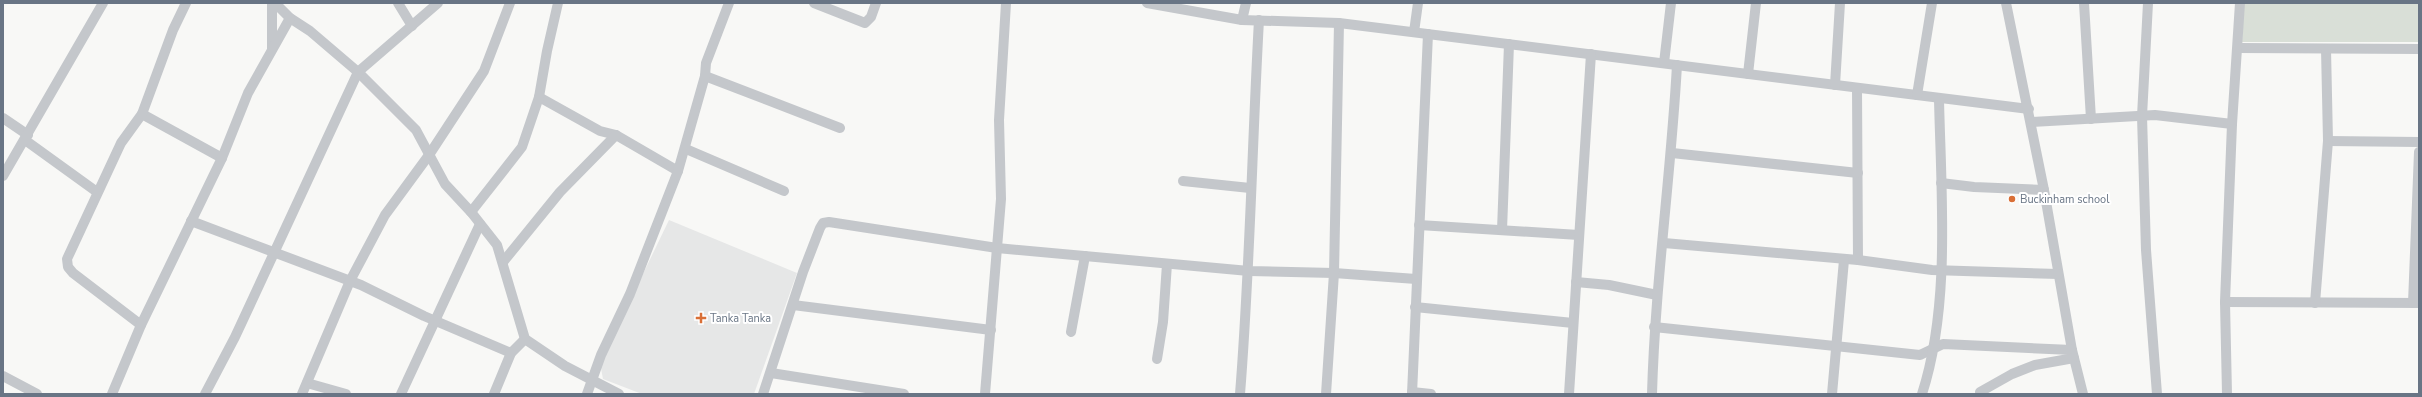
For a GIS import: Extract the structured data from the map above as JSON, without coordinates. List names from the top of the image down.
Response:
{
  "places": {
    "other": ["Buckinham school"],
    "health": ["Tanka Tanka"]
  }
}
